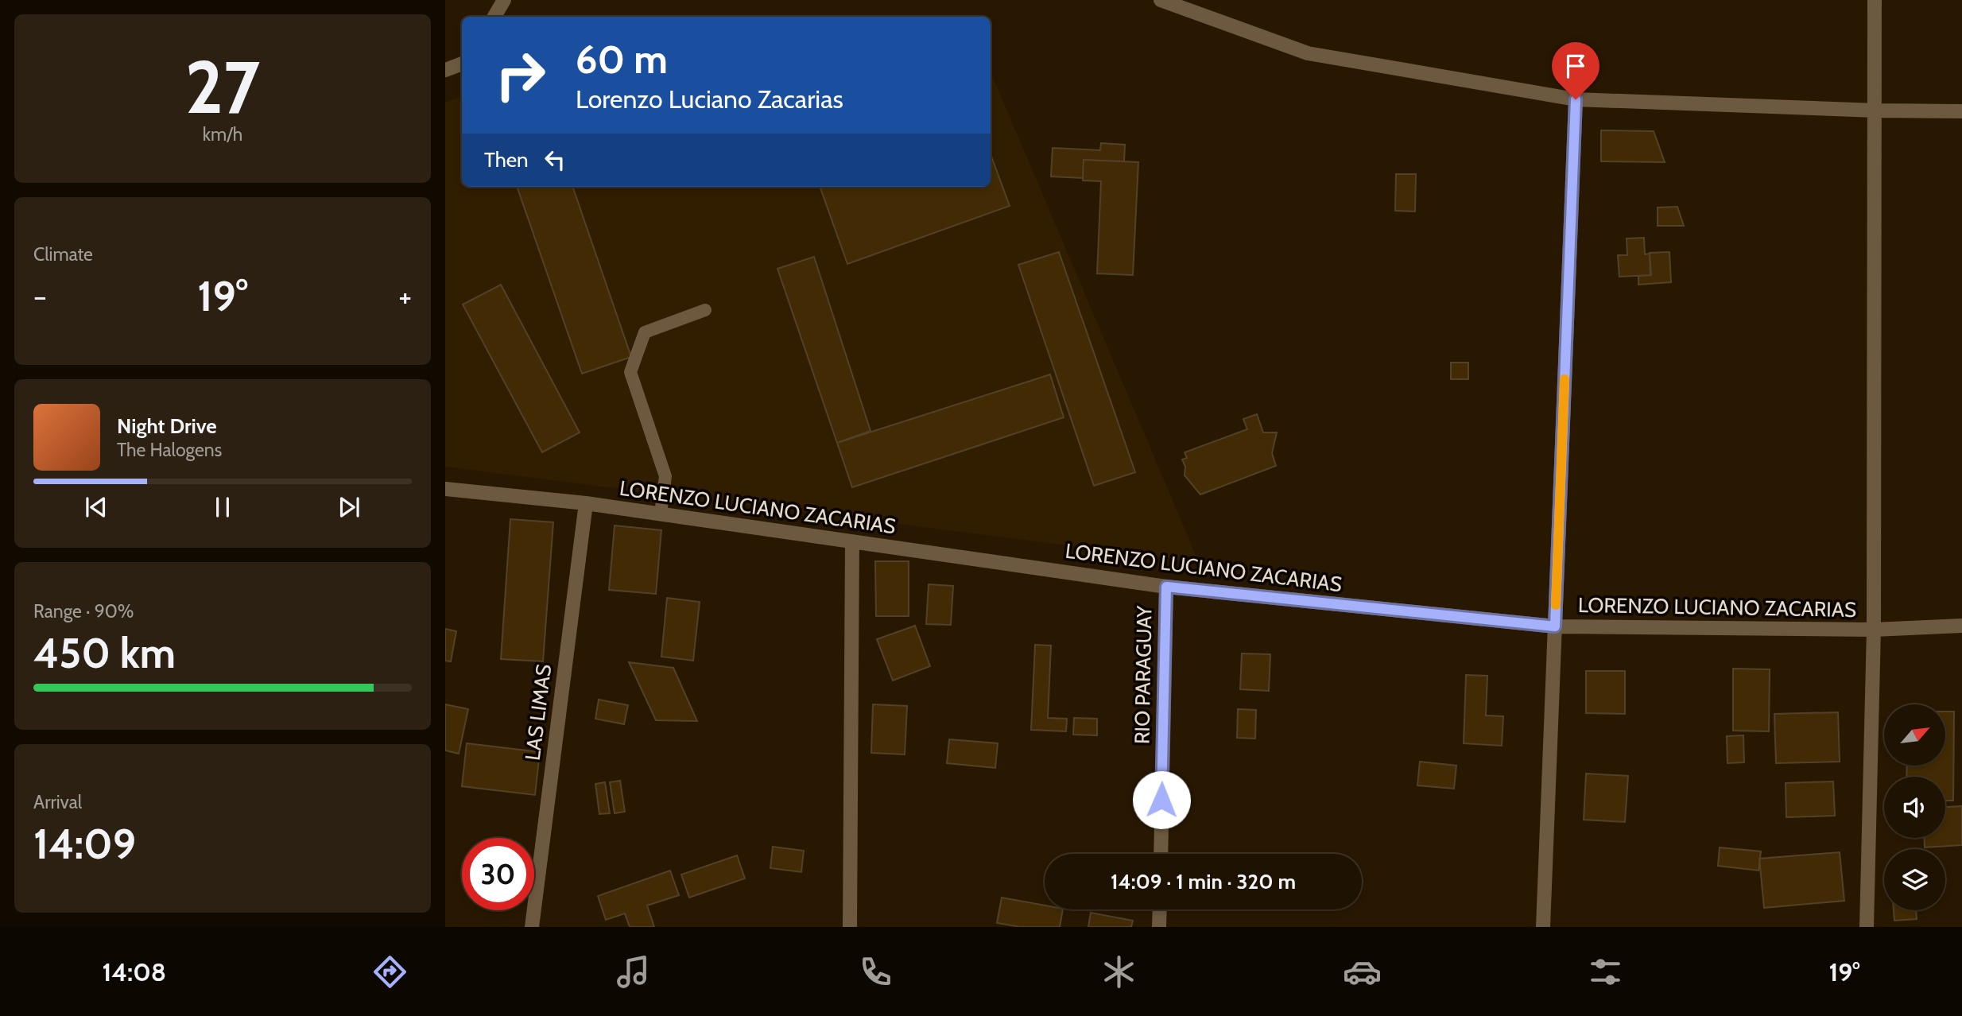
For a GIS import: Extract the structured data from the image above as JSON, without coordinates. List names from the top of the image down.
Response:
{
  "streets": {
    "street": ["LORENZO LUCIANO ZACARIAS", "RIO PARAGUAY", "LAS LIMAS"]
  },
  "crossings": [
    ["LORENZO LUCIANO ZACARIAS", "RIO PARAGUAY"],
    ["LORENZO LUCIANO ZACARIAS", "LAS LIMAS"]
  ],
  "north": "top right",
  "page": {
    "tile": [
      ["27", "km/h"],
      "Climate",
      ["Range · 90%", "450 km"],
      ["Arrival", "14:09"]
    ],
    "turn": ["60 m", "Lorenzo Luciano Zacarias"],
    "then": "Then",
    "heat": ["−", "19°", "+"],
    "song": ["Night Drive", "The Halogens"],
    "limit": "30",
    "trip": "14:09 · 1 min · 320 m",
    "tabs": ["14:08", "19°"]
  }
}
